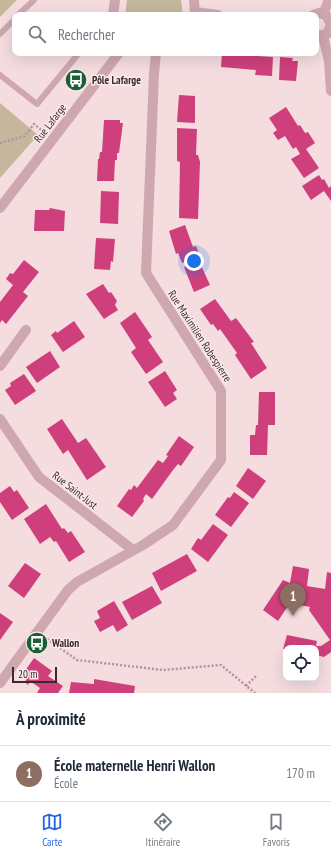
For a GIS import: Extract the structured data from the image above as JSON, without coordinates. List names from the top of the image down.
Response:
{
  "streets": {
    "street": ["Rue Lafarge", "Rue Maximilien Robespierre", "Rue Saint-Just"]
  },
  "crossings": [
    ["Rue Maximilien Robespierre", "Rue Saint-Just"]
  ],
  "places": {
    "bus stop": ["Pôle Lafarge", "Wallon"]
  },
  "scale_bar": "20 m",
  "page": {
    "search": "Rechercher",
    "pins": "1",
    "scale": "20 m",
    "heading": "À proximité",
    "list": [
      {
        "mark": "1",
        "name": "École maternelle Henri Wallon",
        "note": "École",
        "value": "170 m"
      }
    ],
    "nav": ["Carte", "Itinéraire", "Favoris"]
  }
}
